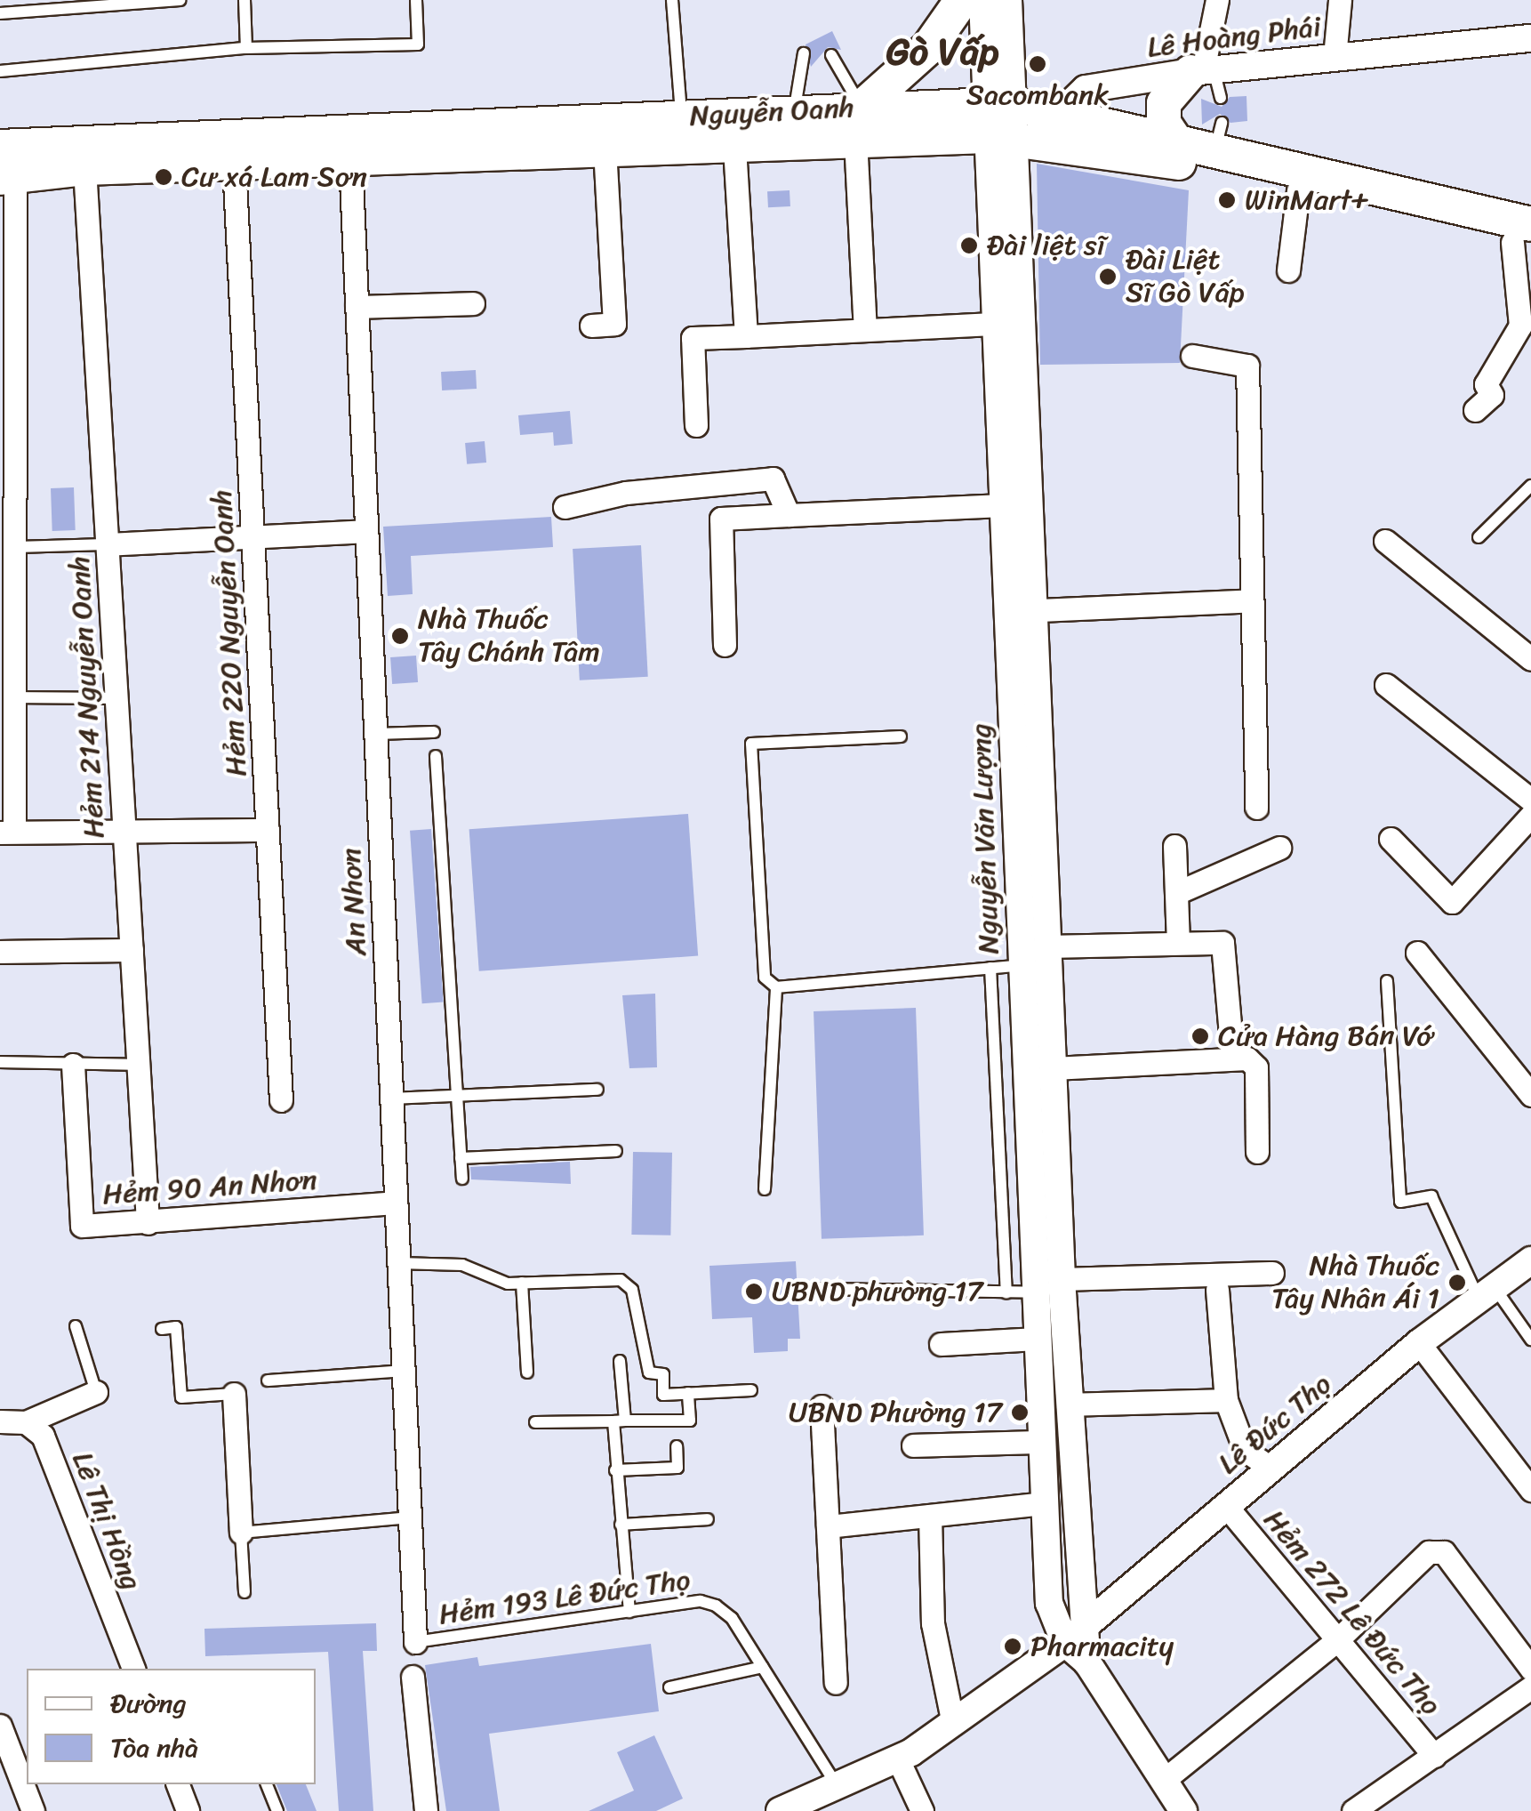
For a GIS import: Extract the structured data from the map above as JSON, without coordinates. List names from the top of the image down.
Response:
{
  "streets": {
    "main road": ["Nguyễn Oanh"],
    "street": [
      "Lê Hoàng Phái",
      "Hẻm 220 Nguyễn Oanh",
      "Hẻm 214 Nguyễn Oanh",
      "Nguyễn Văn Lượng",
      "An Nhơn",
      "Hẻm 90 An Nhơn",
      "Lê Đức Thọ",
      "Lê Thị Hồng",
      "Hẻm 272 Lê Đức Thọ"
    ],
    "lane": ["Hẻm 193 Lê Đức Thọ"]
  },
  "crossings": [
    ["Lê Hoàng Phái", "Nguyễn Oanh"],
    ["Nguyễn Oanh", "Hẻm 220 Nguyễn Oanh"],
    ["Nguyễn Oanh", "Hẻm 214 Nguyễn Oanh"],
    ["Nguyễn Oanh", "Nguyễn Văn Lượng"],
    ["Nguyễn Oanh", "An Nhơn"],
    ["Hẻm 214 Nguyễn Oanh", "Hẻm 90 An Nhơn"],
    ["Nguyễn Văn Lượng", "Lê Đức Thọ"],
    ["An Nhơn", "Hẻm 90 An Nhơn"],
    ["An Nhơn", "Hẻm 193 Lê Đức Thọ"],
    ["Lê Đức Thọ", "Hẻm 193 Lê Đức Thọ"],
    ["Lê Đức Thọ", "Hẻm 272 Lê Đức Thọ"]
  ],
  "districts": ["Gò Vấp"],
  "places": [
    "Sacombank",
    "Cư xá Lam Sơn",
    "WinMart+",
    "Đài liệt sĩ",
    "Đài Liệt Sĩ Gò Vấp",
    "Nhà Thuốc Tây Chánh Tâm",
    "Cửa Hàng Bán Vớ",
    "Nhà Thuốc Tây Nhân Ái 1",
    "UBND phường 17",
    "UBND Phường 17",
    "Pharmacity"
  ],
  "legend": ["Đường", "Tòa nhà"]
}
